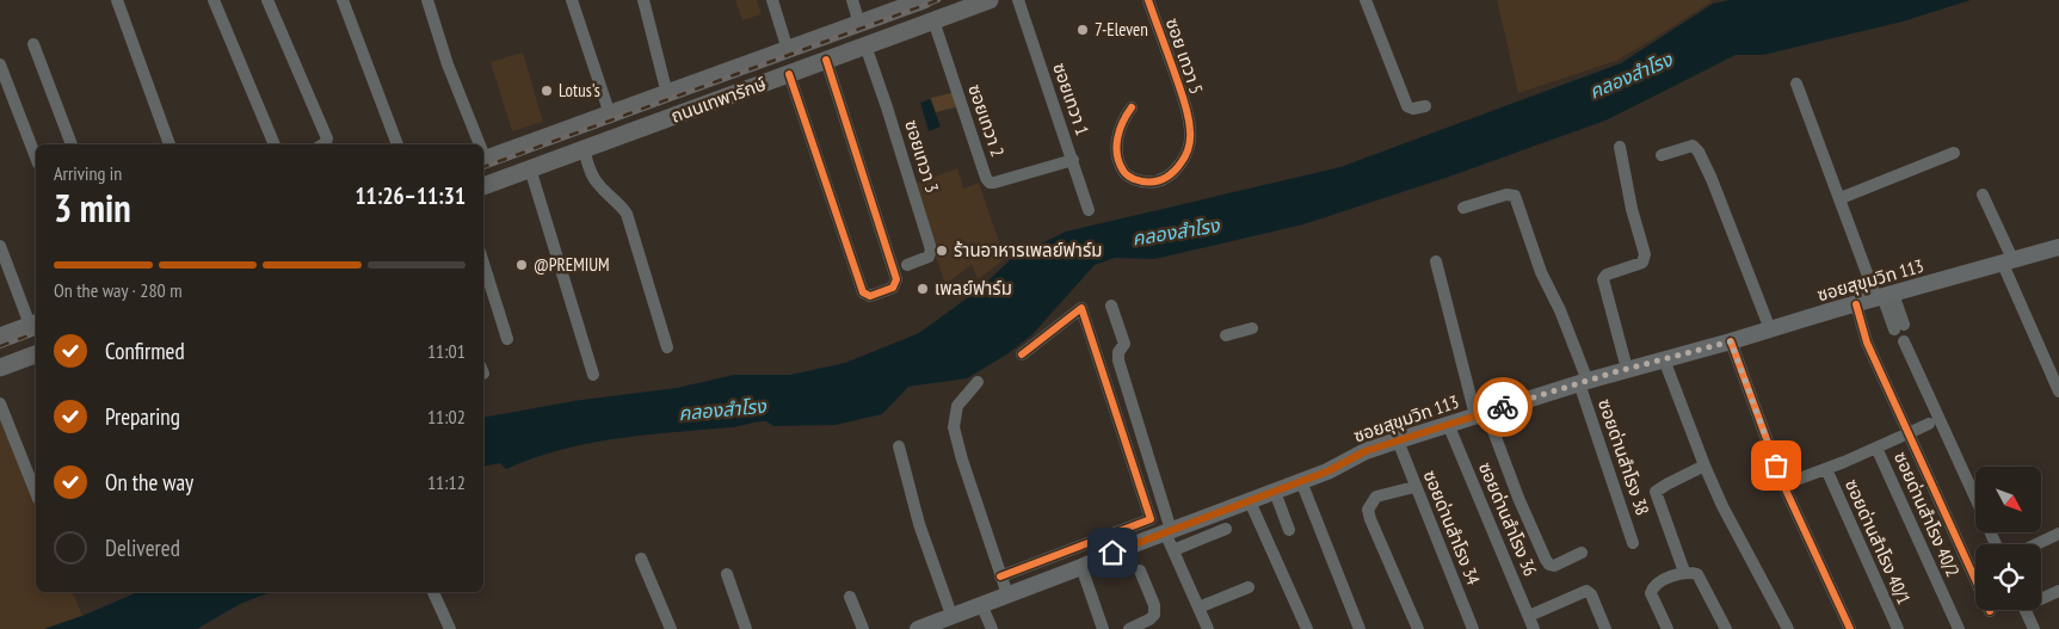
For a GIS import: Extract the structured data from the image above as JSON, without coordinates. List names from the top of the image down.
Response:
{
  "streets": {
    "main road": ["ถนนเทพารักษ์", "ซอยสุขุมวิท 113"],
    "street": [
      "ซอย เทวา 5",
      "ซอยเทวา 1",
      "ซอยเทวา 2",
      "ซอยเทวา 3",
      "ซอยด่านสำโรง 38",
      "ซอยด่านสำโรง 40/2",
      "ซอยด่านสำโรง 36",
      "ซอยด่านสำโรง 34",
      "ซอยด่านสำโรง 40/1"
    ]
  },
  "crossings": [
    ["ซอยเทวา 1", "ซอยเทวา 2"],
    ["ถนนเทพารักษ์", "ซอยเทวา 2"],
    ["ถนนเทพารักษ์", "ซอยเทวา 3"],
    ["ซอยสุขุมวิท 113", "ซอยด่านสำโรง 38"],
    ["ซอยสุขุมวิท 113", "ซอยด่านสำโรง 36"],
    ["ซอยสุขุมวิท 113", "ซอยด่านสำโรง 34"],
    ["ซอยด่านสำโรง 40/2", "ซอยด่านสำโรง 40/1"]
  ],
  "water": ["คลองสำโรง"],
  "places": [
    "7-Eleven",
    "Lotus's",
    "ร้านอาหารเพลย์ฟาร์ม",
    "@PREMIUM",
    "เพลย์ฟาร์ม"
  ],
  "north": "bottom right",
  "page": {
    "heading": ["3 min", "Arriving in", "11:26–11:31"],
    "bar": "On the way · 280 m",
    "list": [
      ["Confirmed", "11:01"],
      ["Preparing", "11:02"],
      ["On the way", "11:12"],
      "Delivered"
    ]
  }
}
